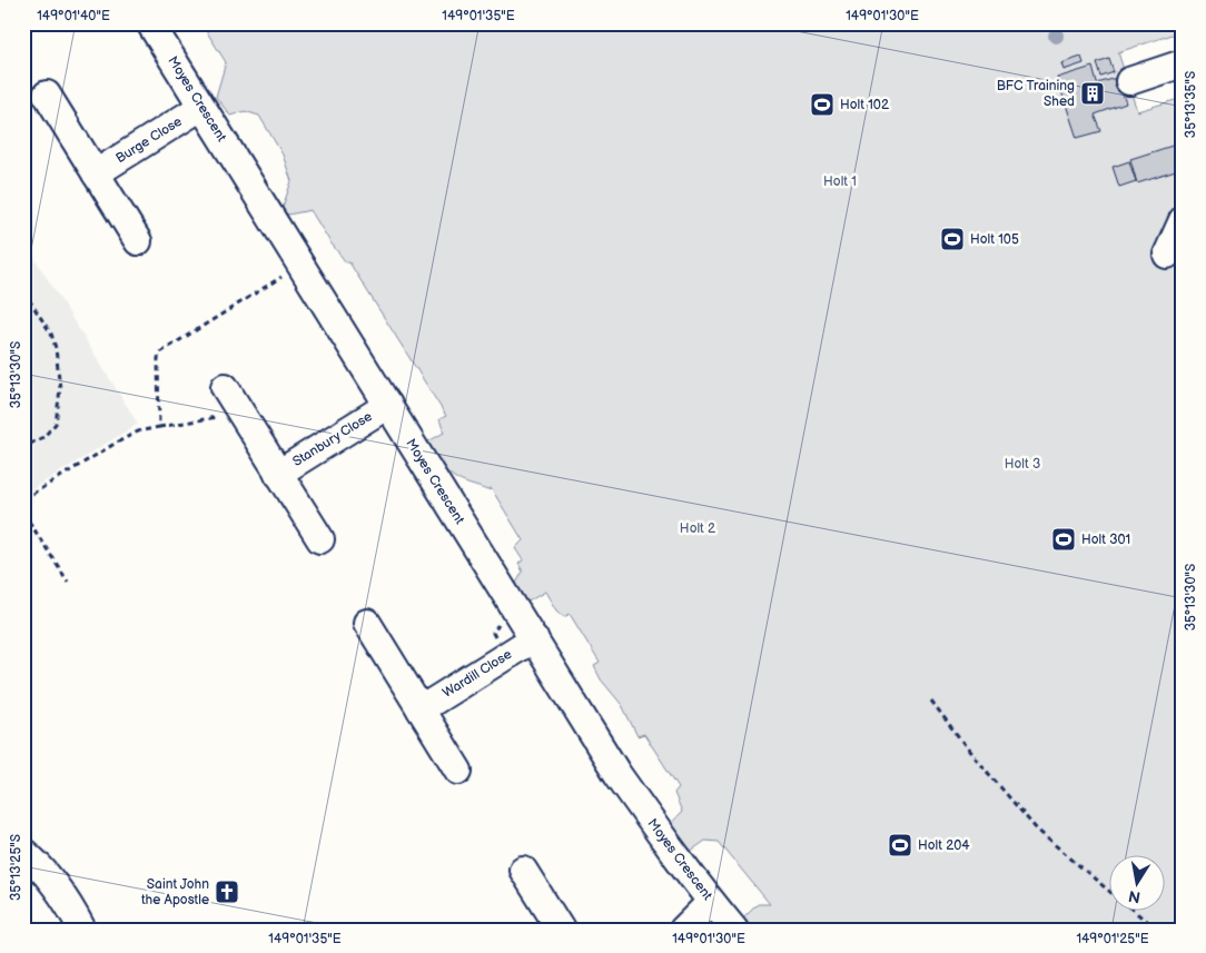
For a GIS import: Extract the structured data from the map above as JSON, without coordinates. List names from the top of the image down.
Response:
{
  "streets": {
    "street": [
      "Moyes Crescent",
      "Burge Close",
      "Stanbury Close",
      "Wardill Close"
    ]
  },
  "crossings": [
    ["Moyes Crescent", "Burge Close"],
    ["Moyes Crescent", "Stanbury Close"],
    ["Moyes Crescent", "Wardill Close"]
  ],
  "parks": ["Holt 1", "Holt 3", "Holt 2"],
  "places": {
    "building": ["BFC Training Shed"],
    "sports": [
      "Holt 102",
      "Holt 105",
      "Holt 301",
      "Holt 204"
    ],
    "church": ["Saint John the Apostle"]
  },
  "north": "bottom",
  "coordinates": [
    "149°01'40\"E",
    "149°01'35\"E",
    "149°01'30\"E",
    "35°13'35\"S",
    "35°13'30\"S",
    "35°13'25\"S",
    "149°01'25\"E"
  ]
}
